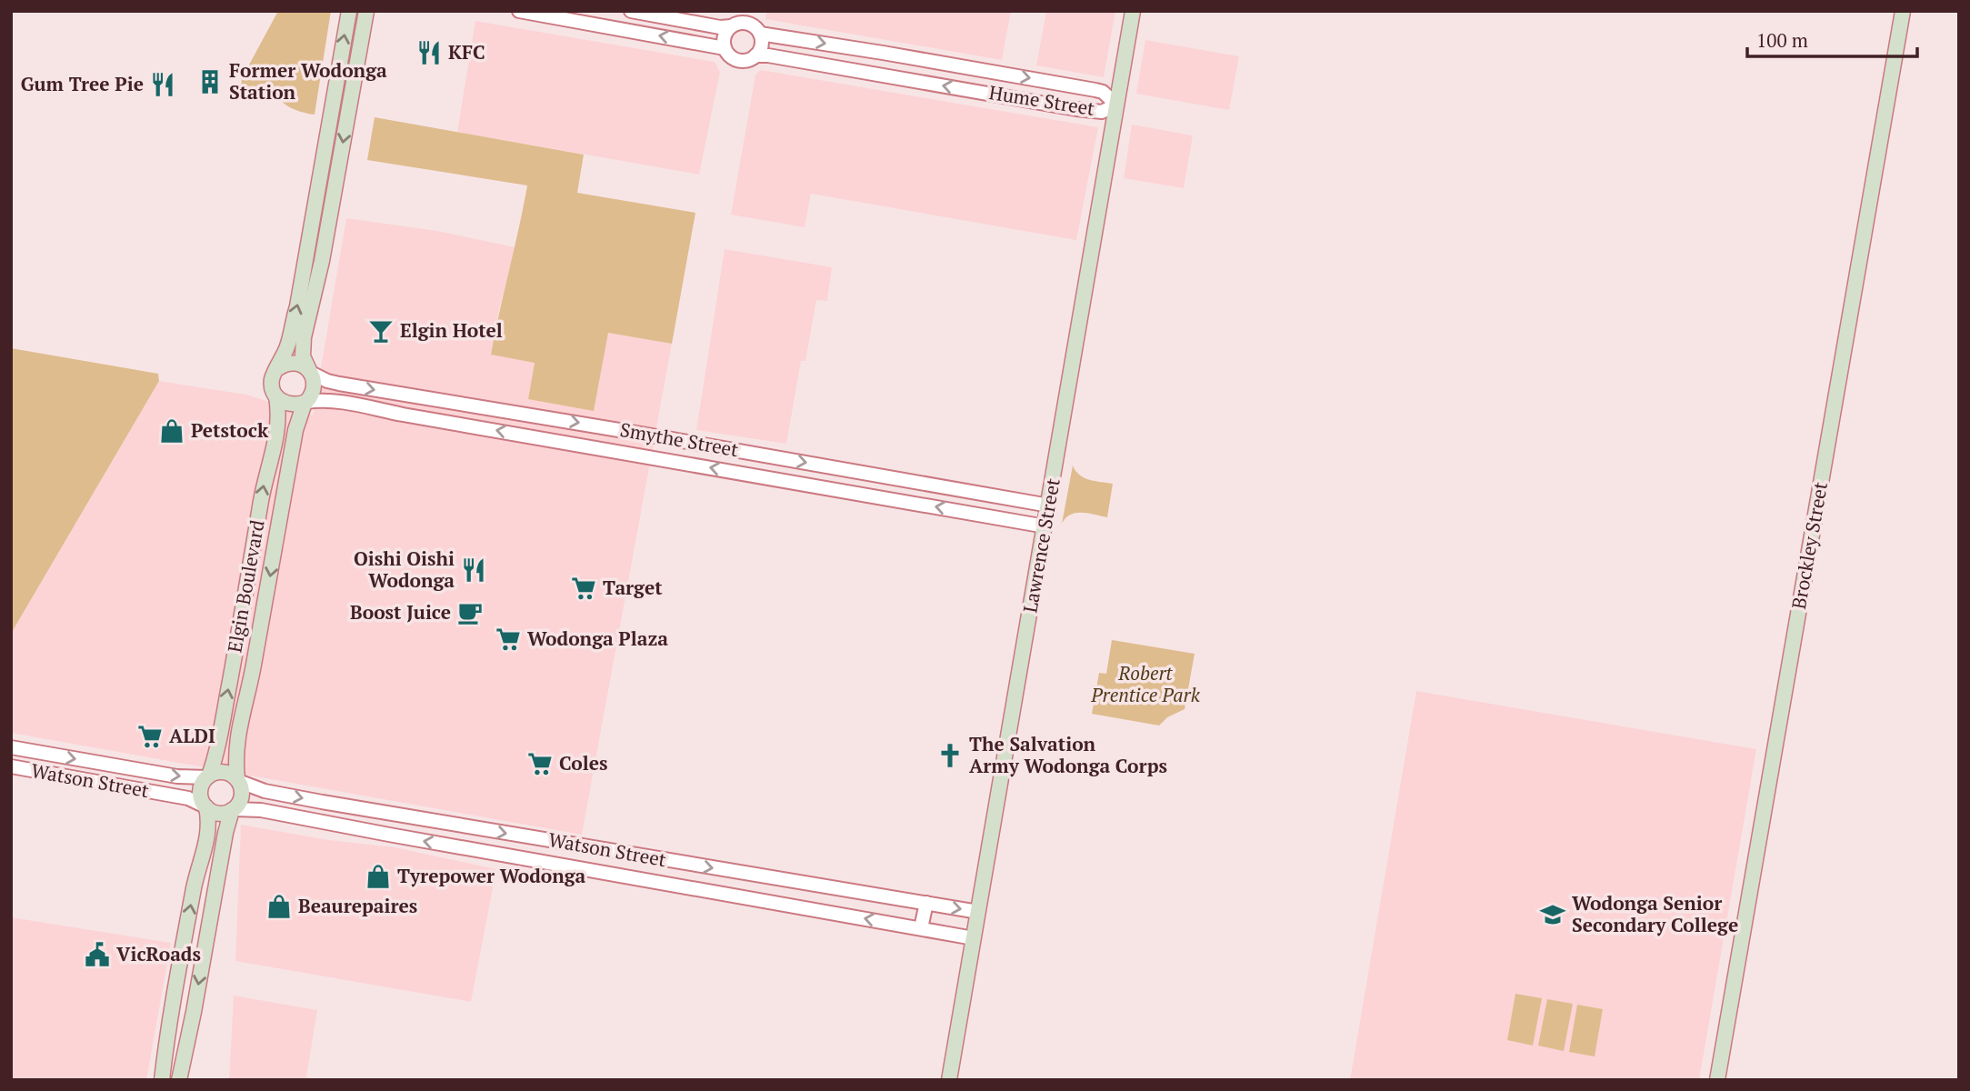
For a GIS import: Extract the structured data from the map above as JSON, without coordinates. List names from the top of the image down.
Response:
{
  "streets": {
    "main road": ["Lawrence Street", "Brockley Street", "Elgin Boulevard"],
    "street": ["Hume Street", "Smythe Street", "Watson Street"]
  },
  "crossings": [
    ["Hume Street", "Lawrence Street"],
    ["Smythe Street", "Lawrence Street"],
    ["Smythe Street", "Elgin Boulevard"],
    ["Lawrence Street", "Watson Street"],
    ["Elgin Boulevard", "Watson Street"]
  ],
  "parks": ["Robert Prentice Park"],
  "places": {
    "restaurant": ["KFC", "Gum Tree Pie", "Oishi Oishi Wodonga"],
    "building": ["Former Wodonga Station"],
    "bar": ["Elgin Hotel"],
    "shop": ["Petstock", "Tyrepower Wodonga", "Beaurepaires"],
    "supermarket": [
      "Target",
      "Wodonga Plaza",
      "ALDI",
      "Coles"
    ],
    "cafe": ["Boost Juice"],
    "church": ["The Salvation Army Wodonga Corps"],
    "school or university": ["Wodonga Senior Secondary College"],
    "public building": ["VicRoads"]
  },
  "scale_bar": "100 m"
}
